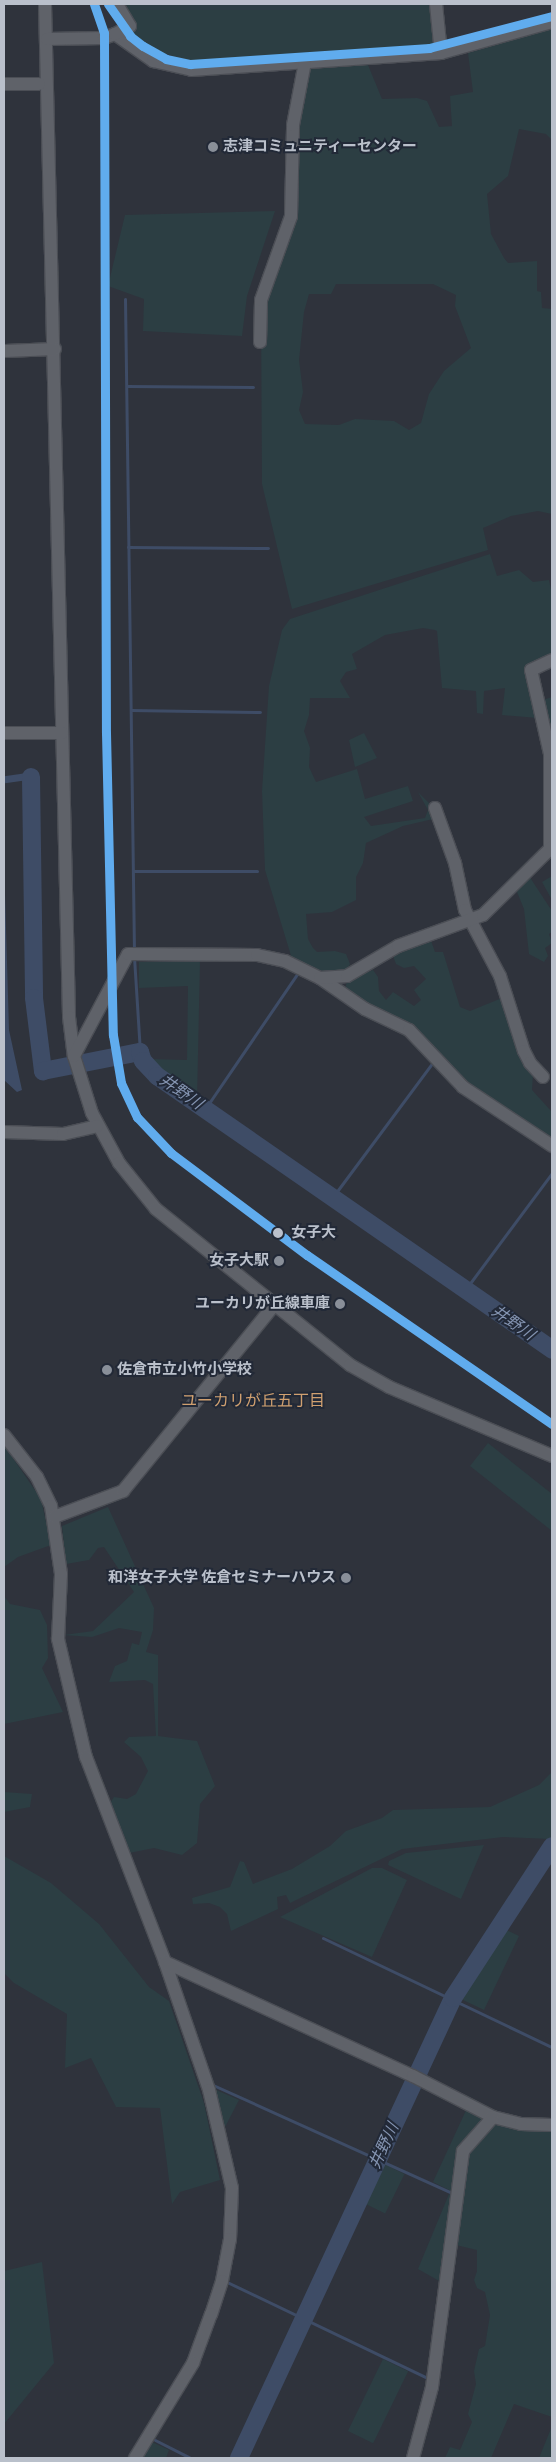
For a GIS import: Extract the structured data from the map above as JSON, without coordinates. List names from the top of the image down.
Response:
{
  "districts": ["ユーカリが丘五丁目"],
  "water": ["井野川"],
  "places": [
    "志津コミュニティーセンター",
    "女子大",
    "女子大駅",
    "ユーカリが丘線車庫",
    "佐倉市立小竹小学校",
    "和洋女子大学 佐倉セミナーハウス"
  ]
}
